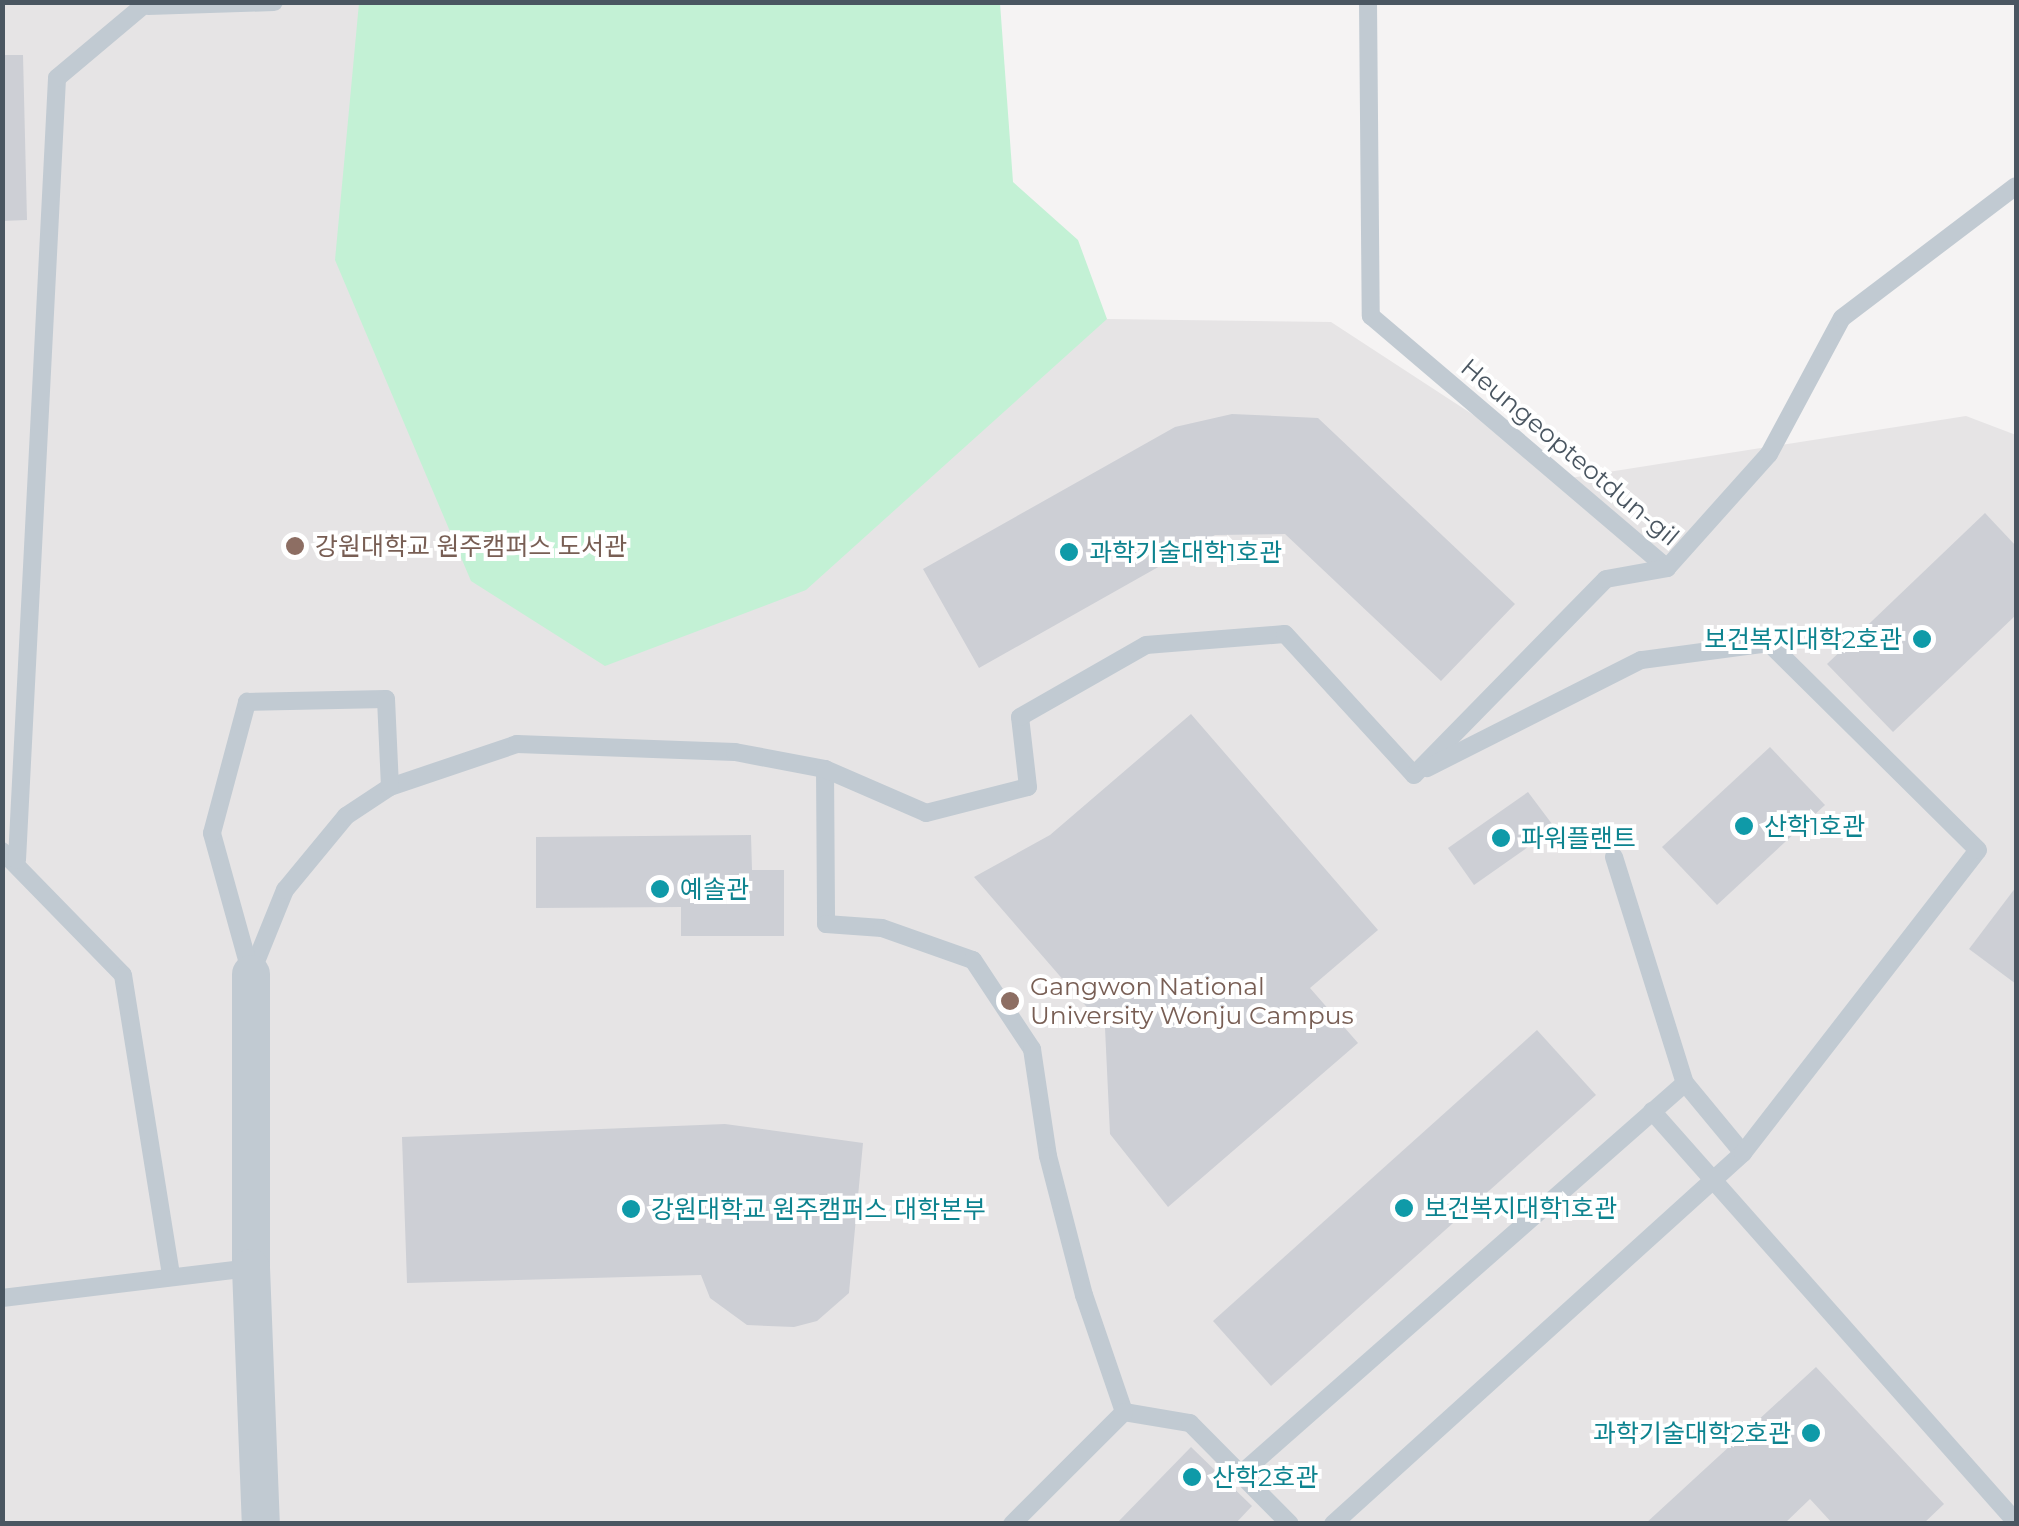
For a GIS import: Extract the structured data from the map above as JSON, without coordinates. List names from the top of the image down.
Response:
{
  "streets": {
    "lane": ["Heungeopteotdun-gil"]
  },
  "places": [
    "강원대학교 원주캠퍼스 도서관",
    "과학기술대학1호관",
    "보건복지대학2호관",
    "산학1호관",
    "파워플랜트",
    "예솔관",
    "Gangwon National University Wonju Campus",
    "보건복지대학1호관",
    "강원대학교 원주캠퍼스 대학본부",
    "과학기술대학2호관",
    "산학2호관"
  ]
}
